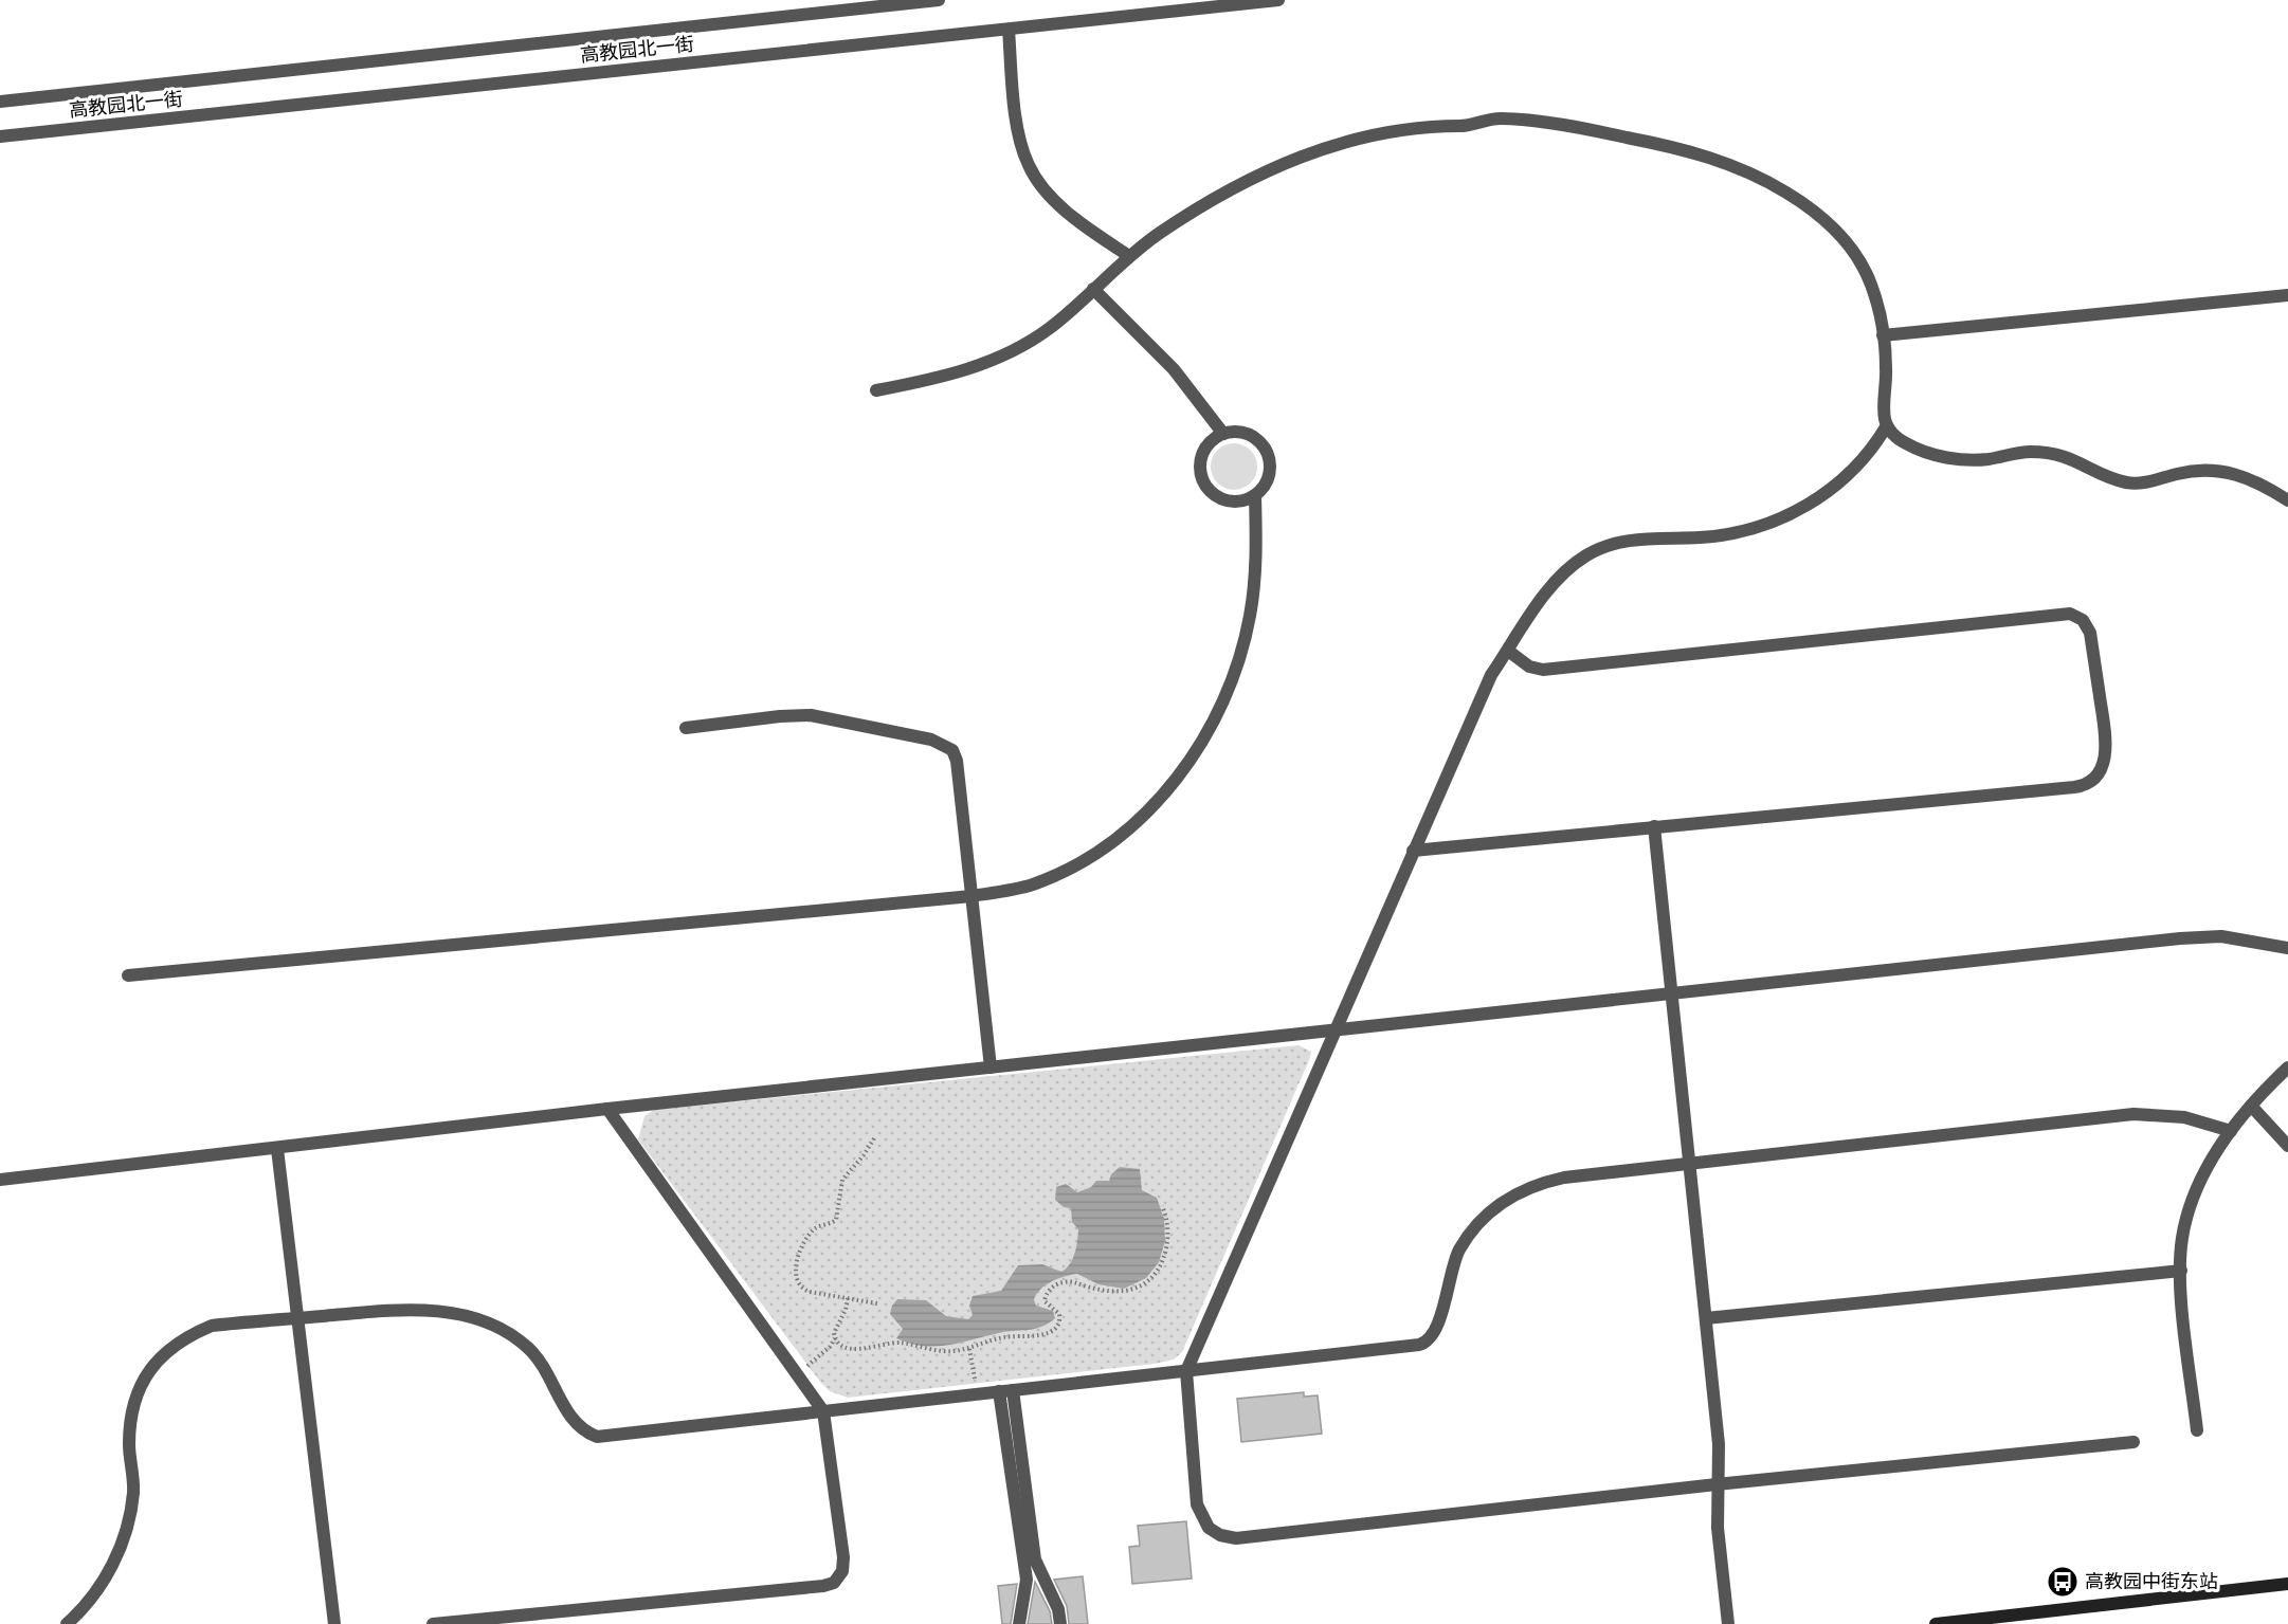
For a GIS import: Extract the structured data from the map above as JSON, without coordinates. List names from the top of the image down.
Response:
{
  "streets": {
    "street": ["高教园北一街"]
  },
  "places": {
    "bus stop": ["高教园中街东站"]
  }
}
